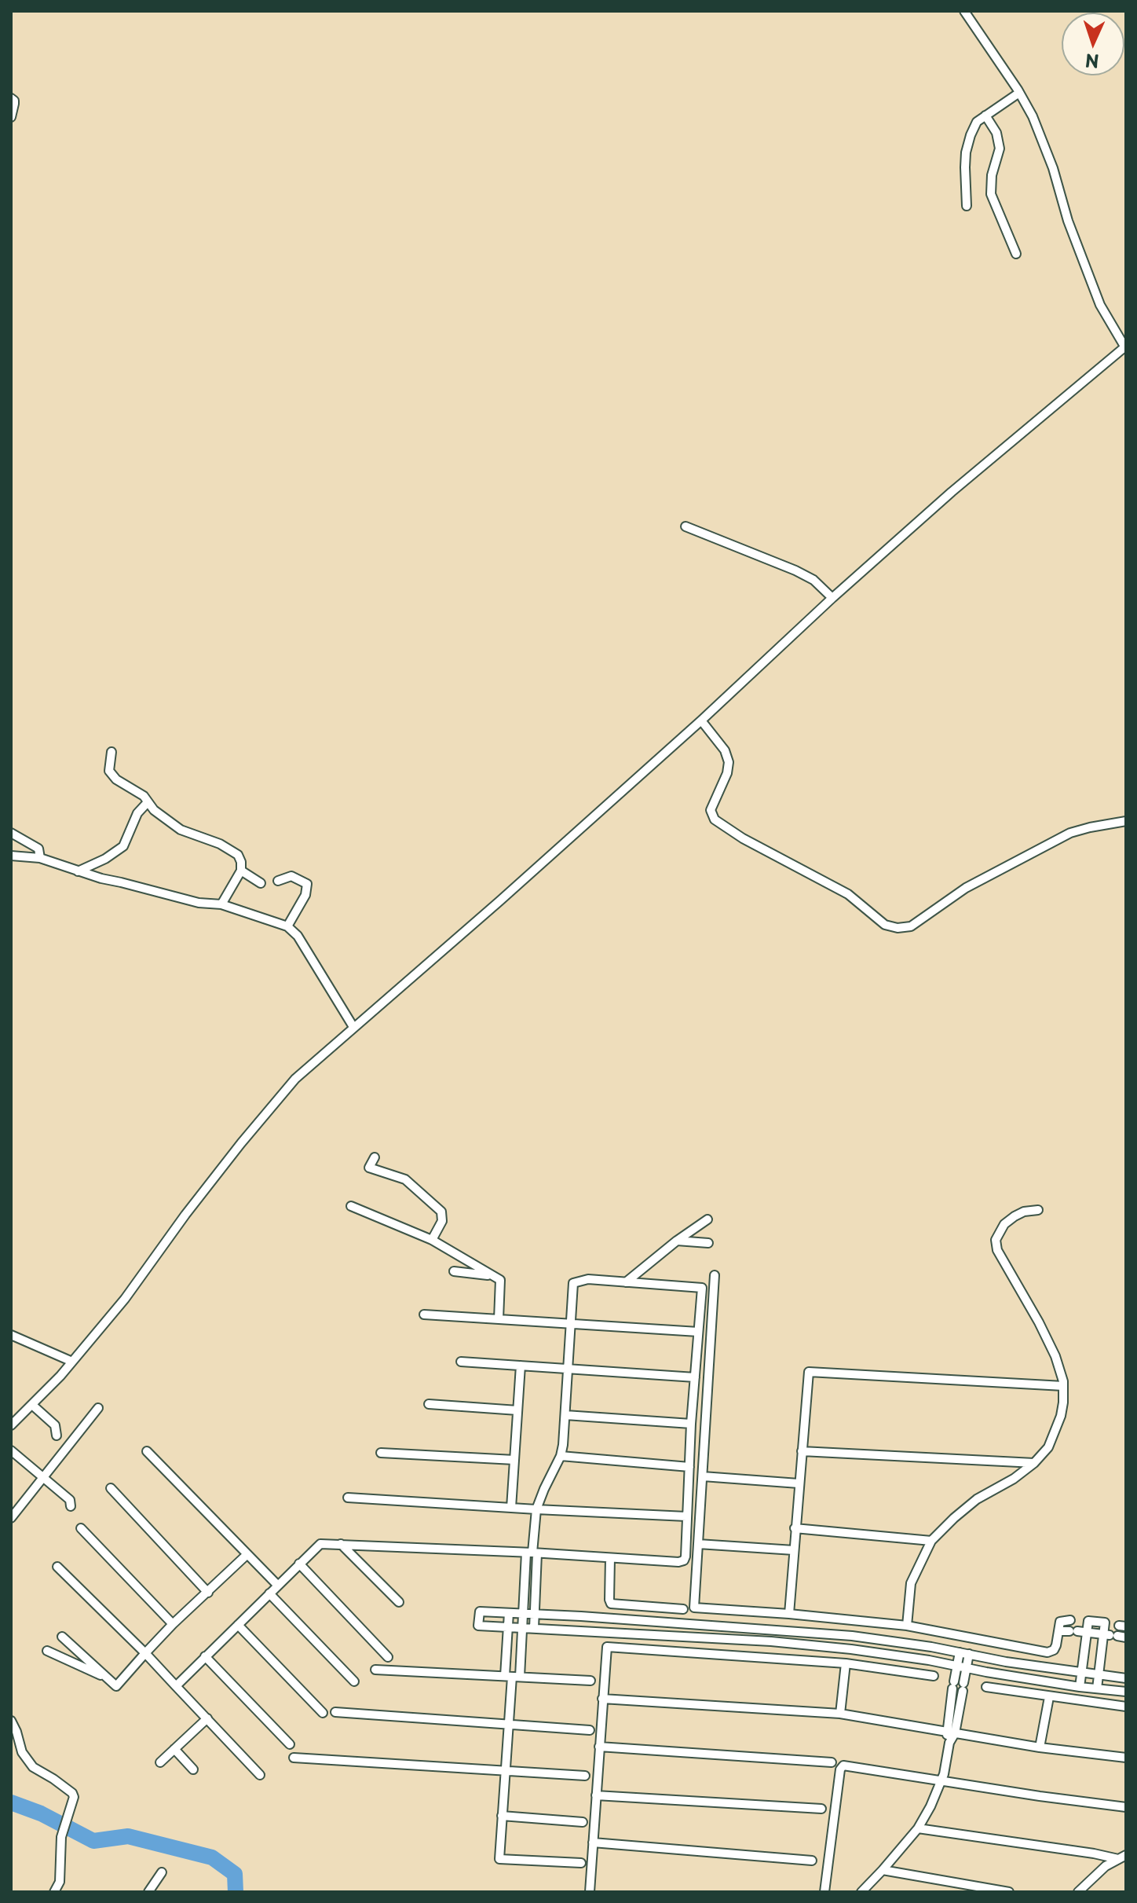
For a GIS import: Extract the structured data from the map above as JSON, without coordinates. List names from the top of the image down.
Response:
{
  "north": "bottom"
}
